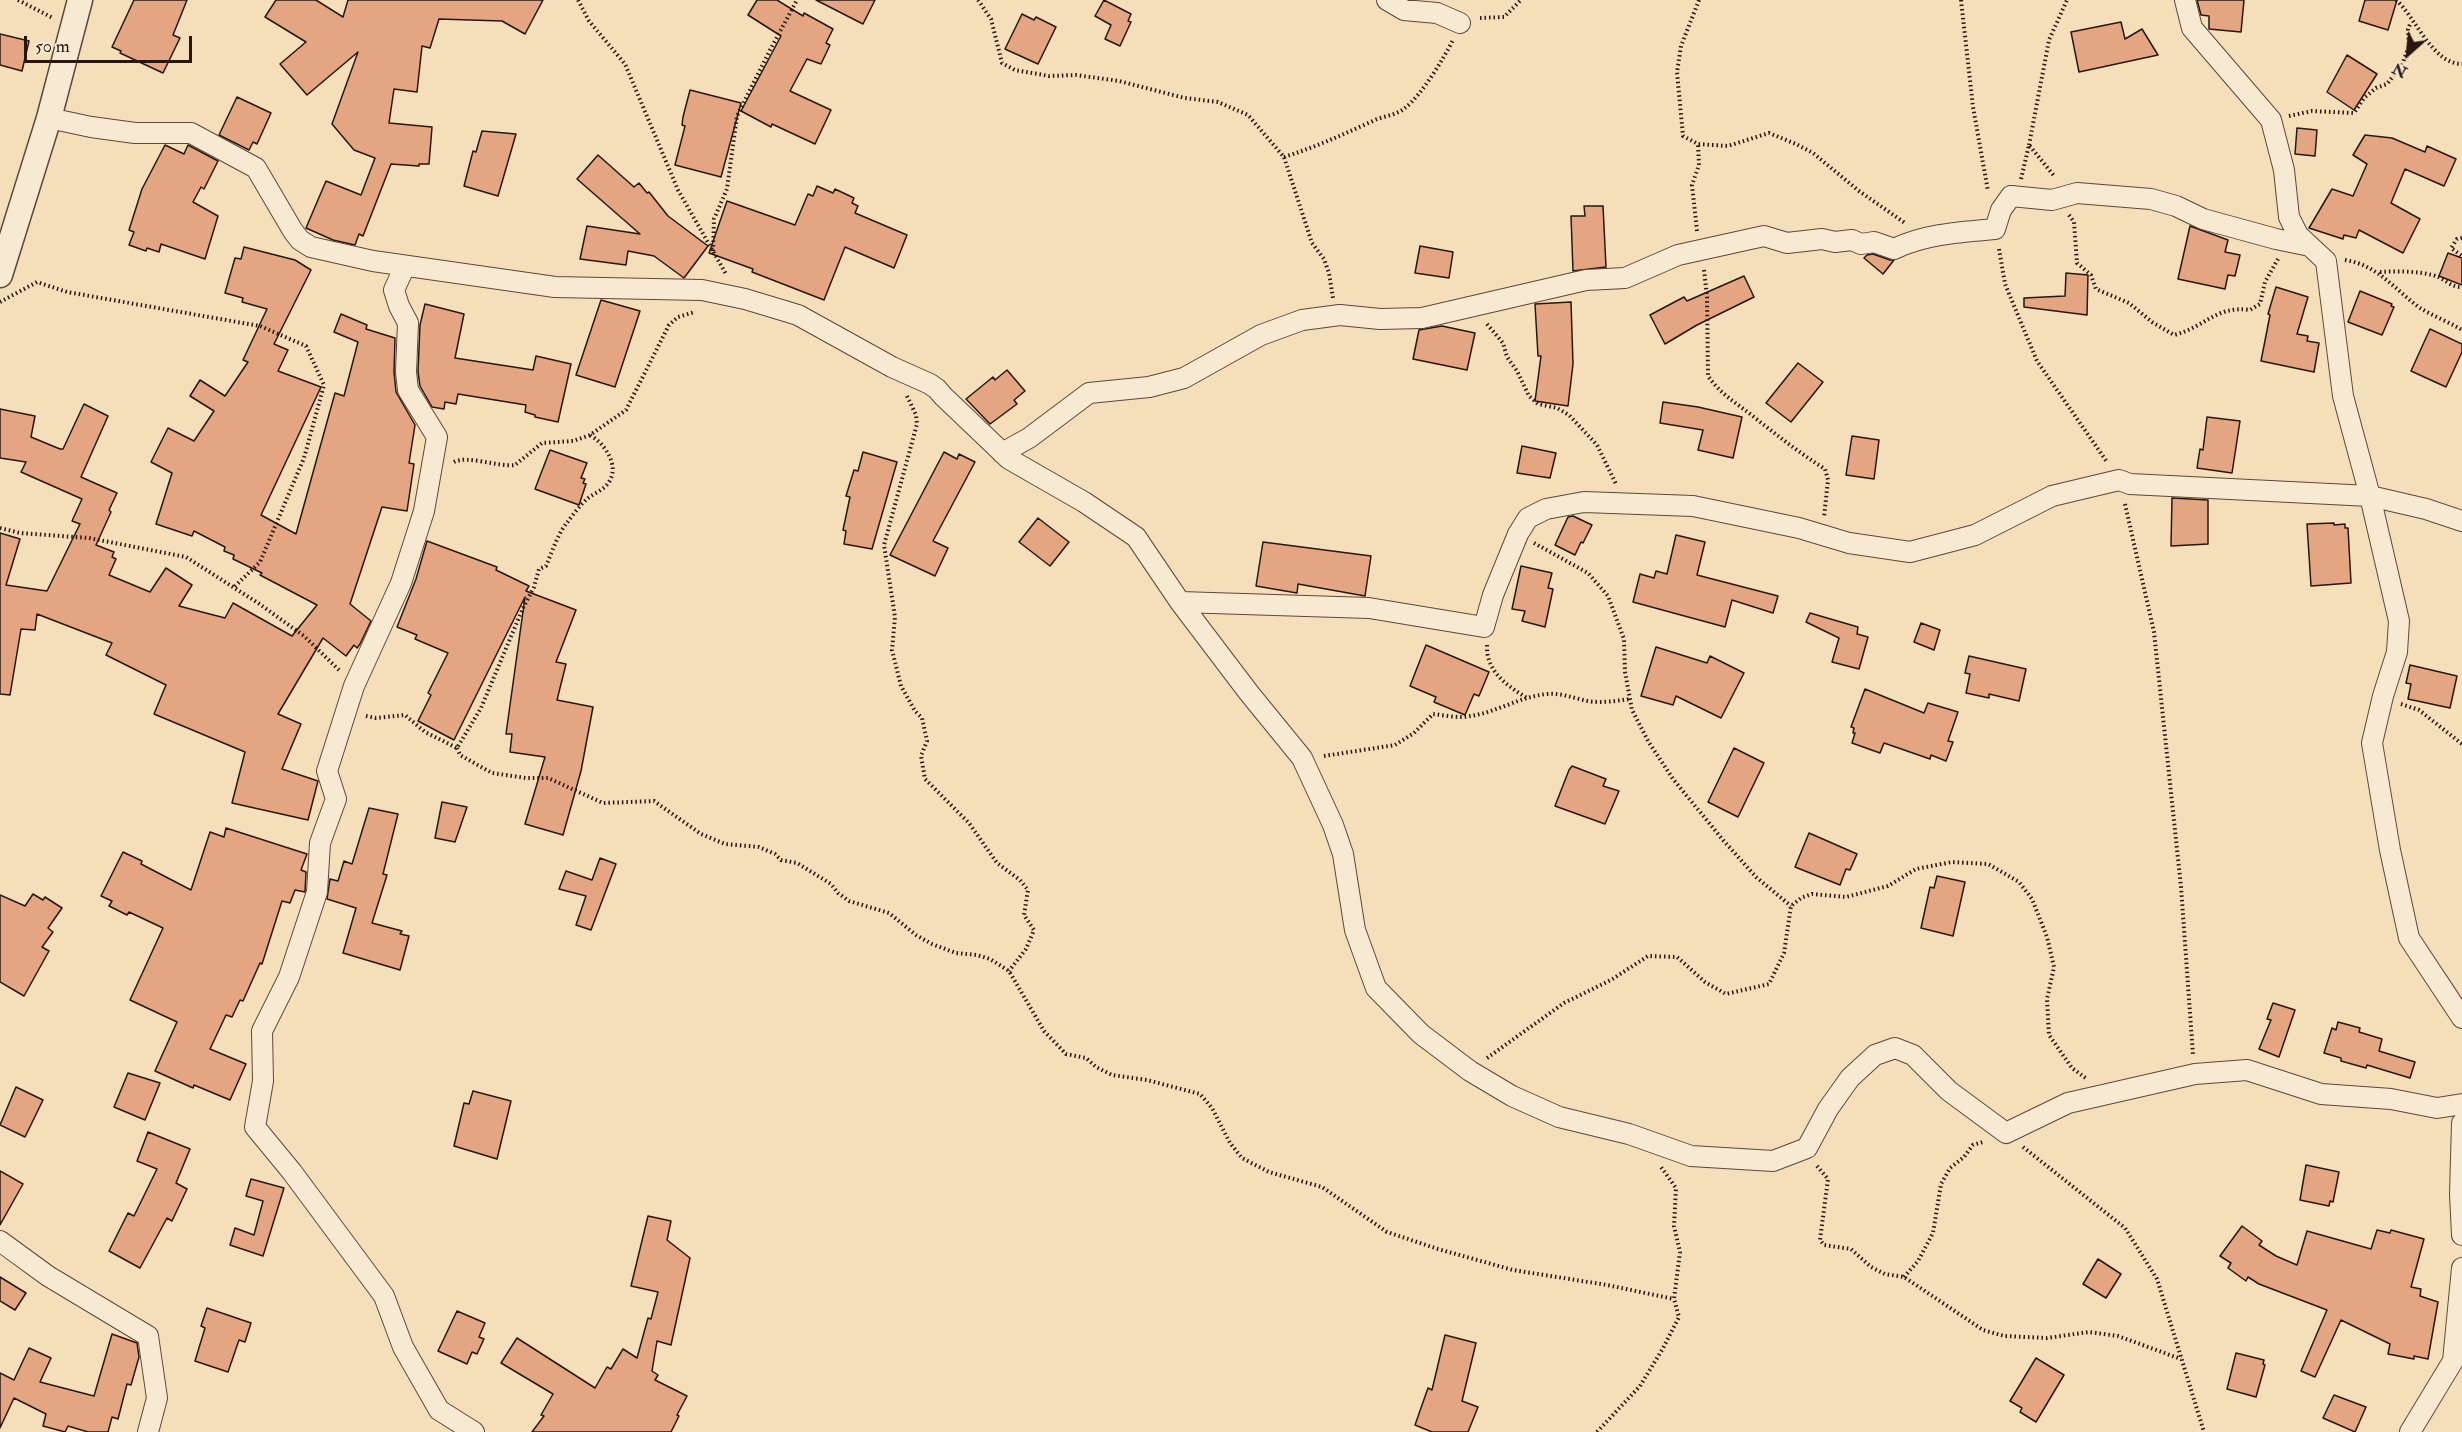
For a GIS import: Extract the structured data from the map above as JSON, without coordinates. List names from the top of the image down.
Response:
{
  "scale_bar": "50 m",
  "north": "bottom left"
}
